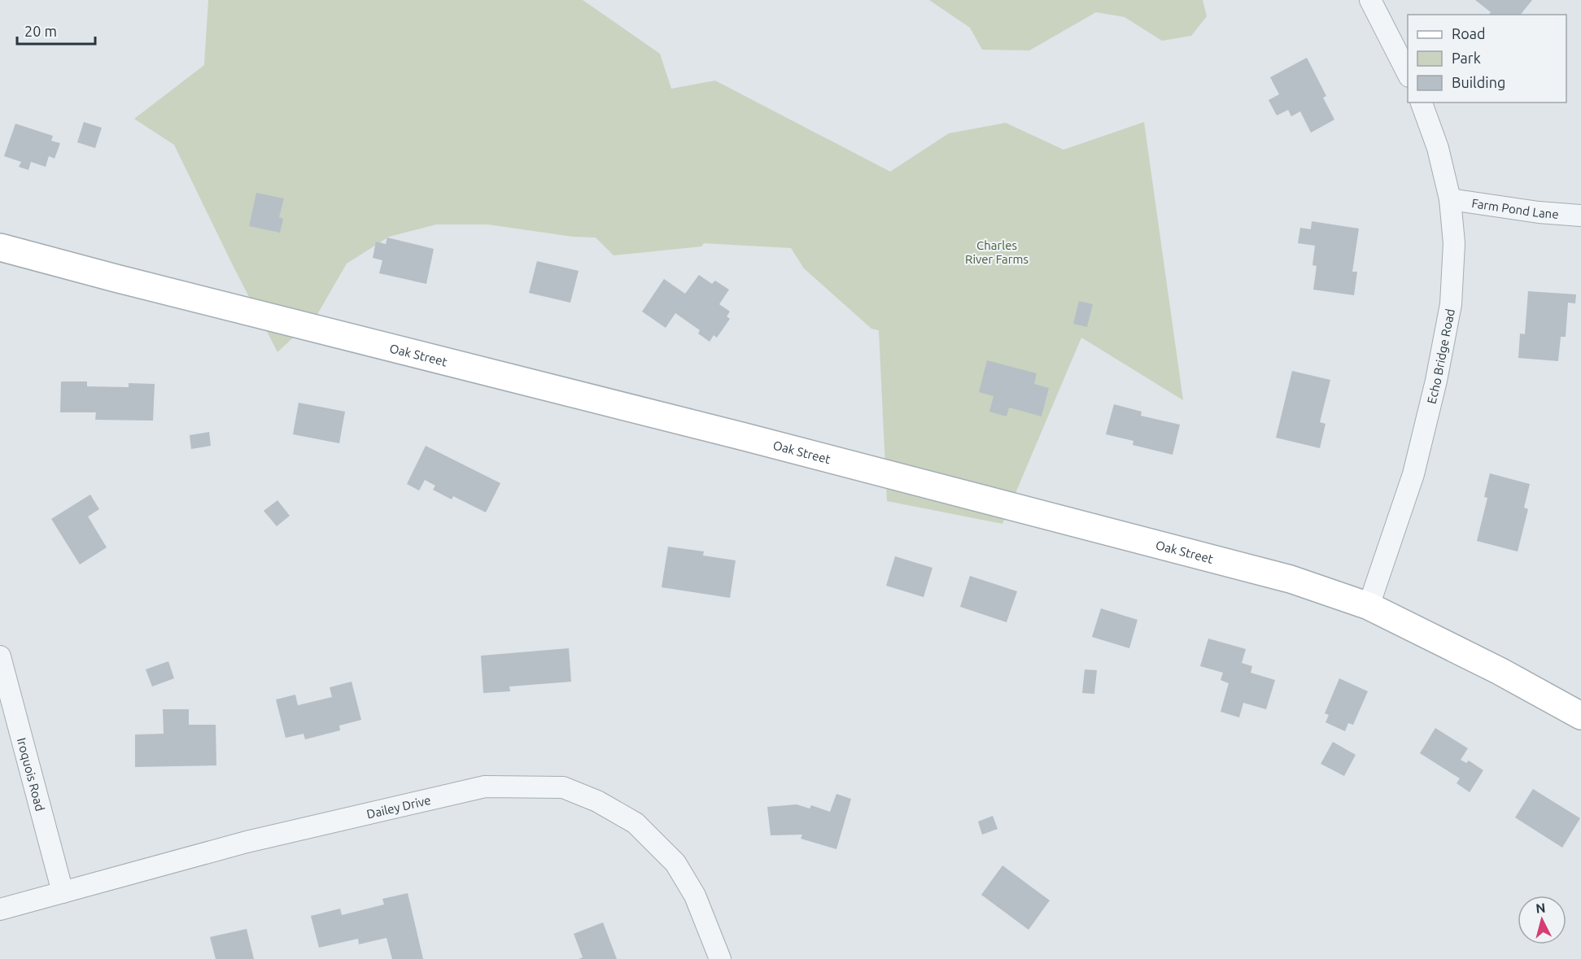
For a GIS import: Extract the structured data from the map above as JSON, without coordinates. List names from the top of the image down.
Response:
{
  "streets": {
    "main road": ["Oak Street"],
    "street": [
      "Farm Pond Lane",
      "Echo Bridge Road",
      "Iroquois Road",
      "Dailey Drive"
    ]
  },
  "crossings": [
    ["Farm Pond Lane", "Echo Bridge Road"],
    ["Oak Street", "Echo Bridge Road"],
    ["Iroquois Road", "Dailey Drive"]
  ],
  "parks": ["Charles River Farms"],
  "legend": ["Road", "Park", "Building"],
  "scale_bar": "20 m",
  "north": "top"
}
